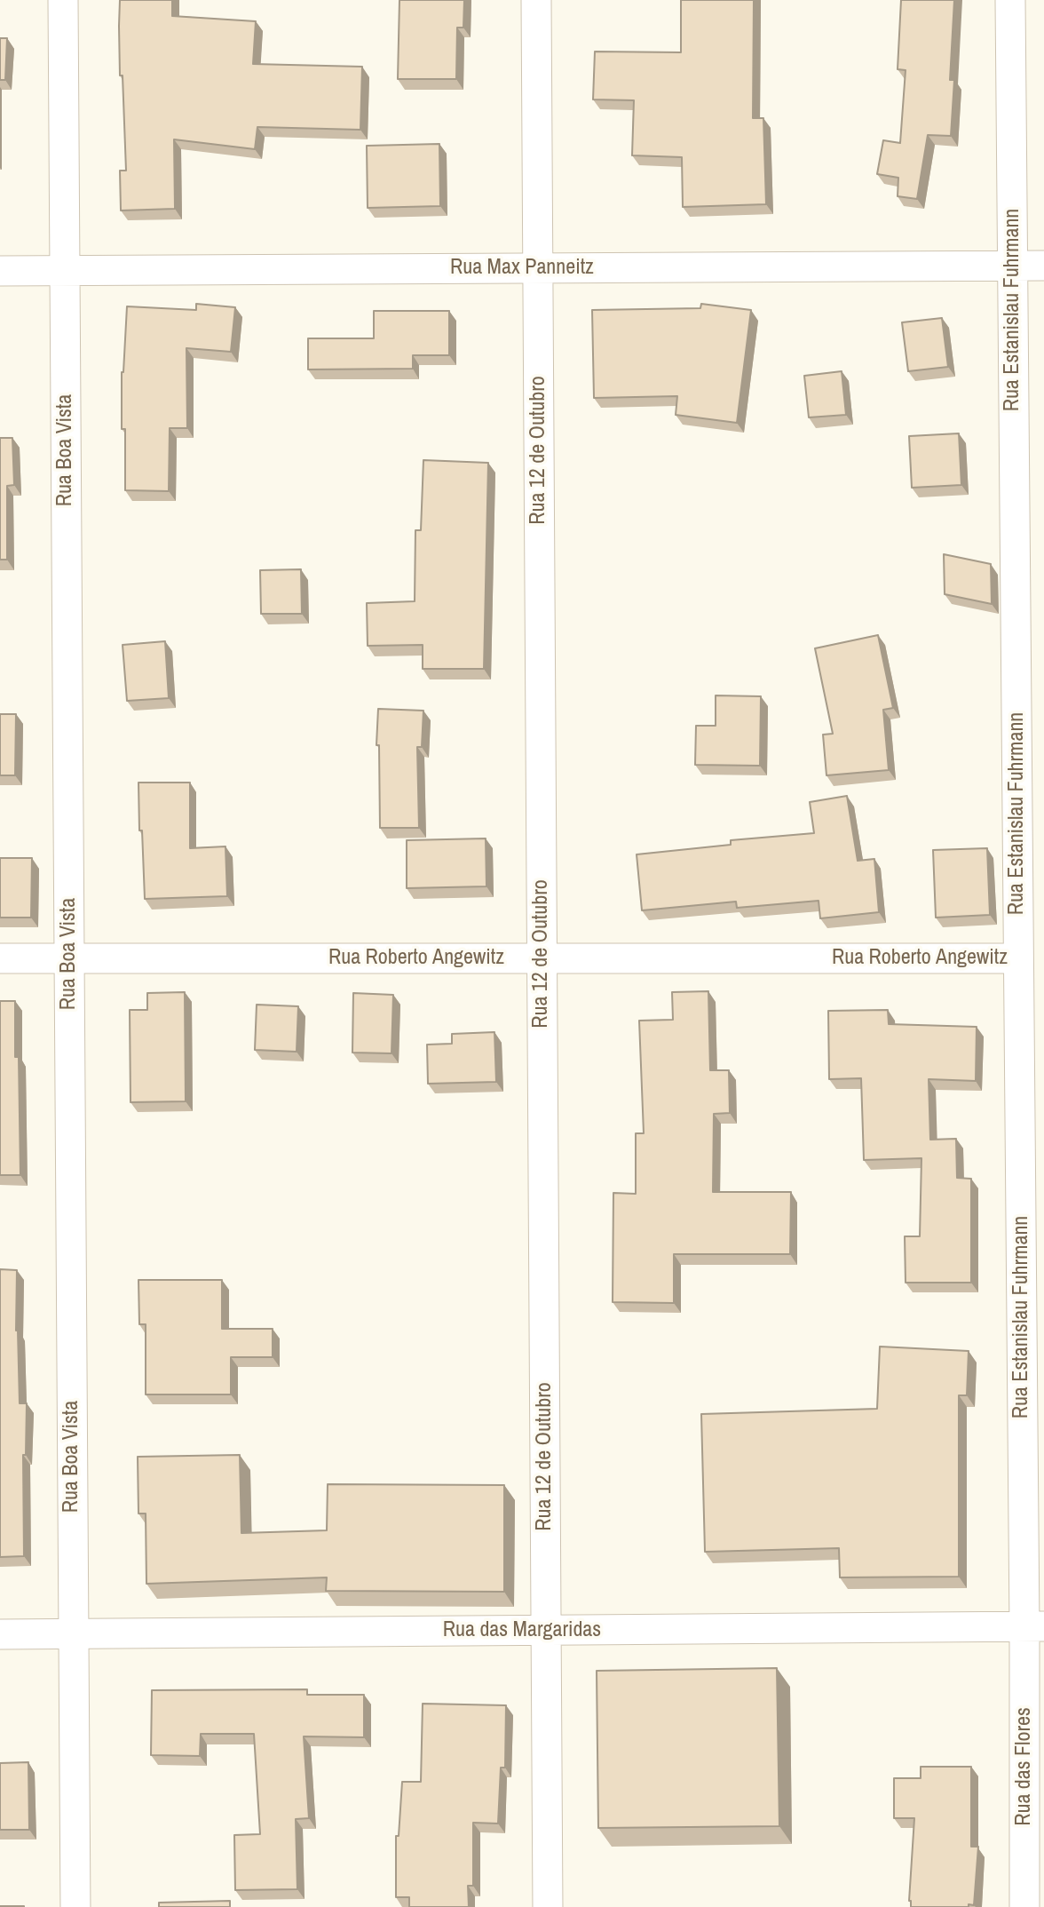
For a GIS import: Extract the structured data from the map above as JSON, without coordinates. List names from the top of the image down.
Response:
{
  "streets": {
    "street": [
      "Rua Max Panneitz",
      "Rua Estanislau Fuhrmann",
      "Rua Boa Vista",
      "Rua 12 de Outubro",
      "Rua Roberto Angewitz",
      "Rua das Margaridas",
      "Rua das Flores"
    ]
  },
  "crossings": [
    ["Rua Max Panneitz", "Rua Estanislau Fuhrmann"],
    ["Rua Max Panneitz", "Rua Boa Vista"],
    ["Rua Max Panneitz", "Rua 12 de Outubro"],
    ["Rua Estanislau Fuhrmann", "Rua Roberto Angewitz"],
    ["Rua Estanislau Fuhrmann", "Rua das Margaridas"],
    ["Rua Estanislau Fuhrmann", "Rua das Flores"],
    ["Rua Boa Vista", "Rua Roberto Angewitz"],
    ["Rua Boa Vista", "Rua das Margaridas"],
    ["Rua 12 de Outubro", "Rua Roberto Angewitz"],
    ["Rua 12 de Outubro", "Rua das Margaridas"],
    ["Rua das Margaridas", "Rua das Flores"]
  ]
}
